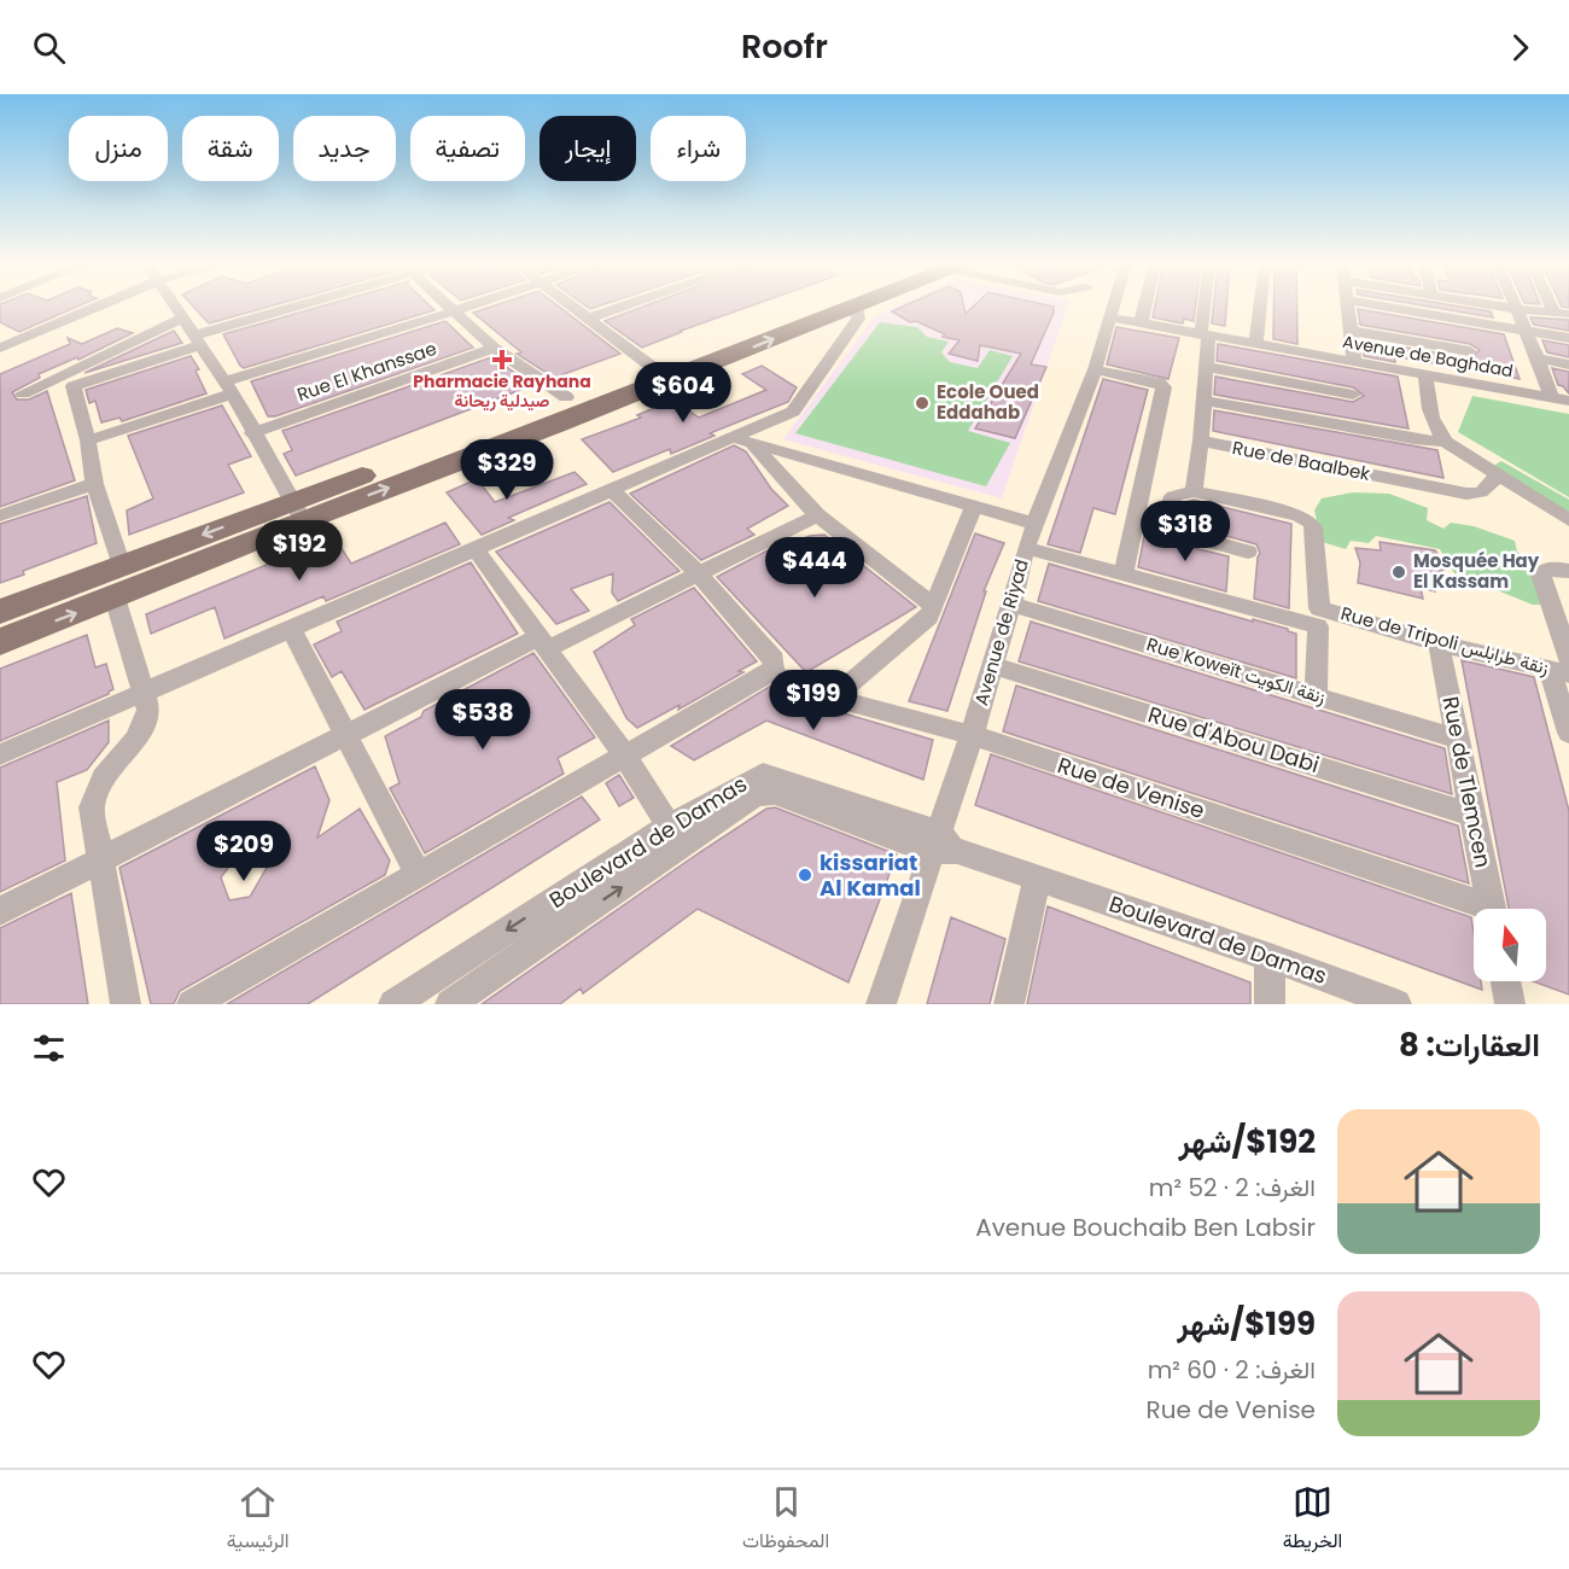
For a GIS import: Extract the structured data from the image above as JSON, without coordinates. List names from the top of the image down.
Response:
{
  "streets": {
    "street": [
      "Avenue de Baghdad",
      "Rue El Khanssae",
      "Rue de Baalbek",
      "Avenue de Riyad",
      "Rue de Tripoli زنقة طرابلس",
      "Rue Koweït زنقة الكويت",
      "Rue d'Abou Dabi",
      "Rue de Tlemcen",
      "Rue de Venise",
      "Boulevard de Damas"
    ]
  },
  "crossings": [
    ["Avenue de Baghdad", "Avenue de Riyad"],
    ["Avenue de Riyad", "Rue Koweït زنقة الكويت"],
    ["Avenue de Riyad", "Rue d'Abou Dabi"],
    ["Avenue de Riyad", "Rue de Venise"],
    ["Avenue de Riyad", "Boulevard de Damas"],
    ["Rue de Tripoli زنقة طرابلس", "Rue de Tlemcen"],
    ["Rue Koweït زنقة الكويت", "Rue de Tlemcen"],
    ["Rue d'Abou Dabi", "Rue de Tlemcen"]
  ],
  "places": {
    "health": ["Pharmacie Rayhana صيدلية ريحانة"],
    "other": ["Ecole Oued Eddahab", "Mosquée Hay El Kassam", "kissariat Al Kamal"]
  },
  "north": "top",
  "page": {
    "header": "Roofr",
    "chip": [
      "شراء",
      "إيجار",
      "تصفية",
      "جديد",
      "شقة",
      "منزل"
    ],
    "price": [
      "$604",
      "$329",
      "$318",
      "$192",
      "$444",
      "$199",
      "$538",
      "$209"
    ],
    "heading": "العقارات: 8",
    "list": [
      {
        "name": "$192/شهر",
        "note": "الغرف: 2 · 52 m² · Avenue Bouchaib Ben Labsir"
      },
      {
        "name": "$199/شهر",
        "note": "الغرف: 2 · 60 m² · Rue de Venise"
      }
    ],
    "tabs": ["الخريطة", "المحفوظات", "الرئيسية"]
  }
}
